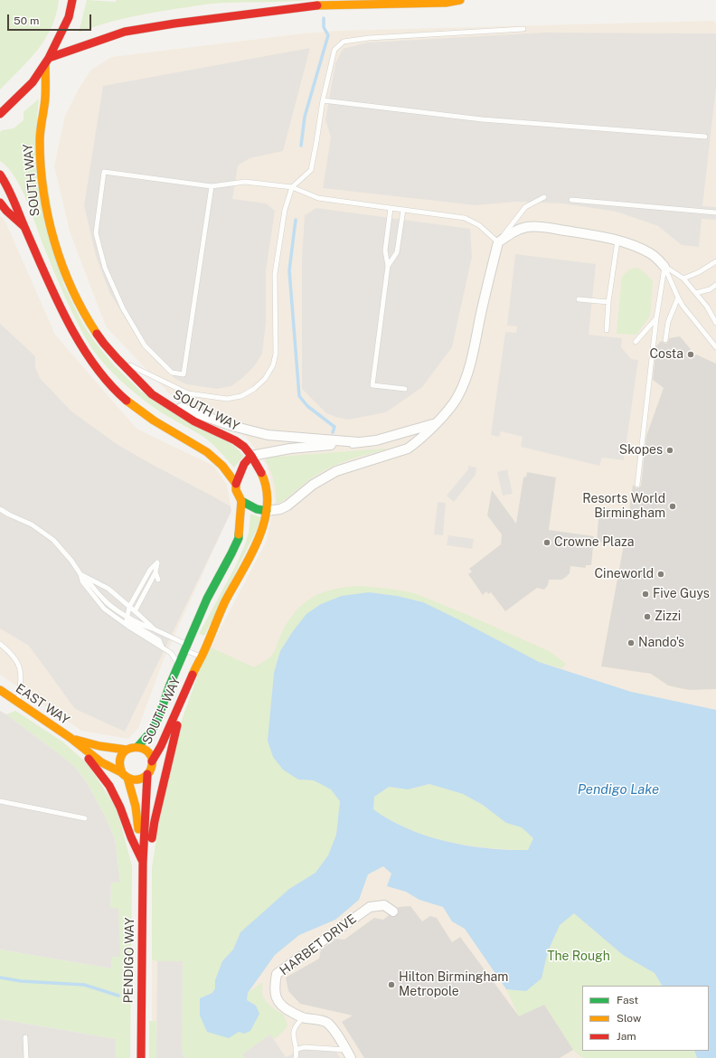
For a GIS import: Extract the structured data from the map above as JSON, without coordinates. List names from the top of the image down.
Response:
{
  "streets": {
    "main road": ["SOUTH WAY", "EAST WAY", "PENDIGO WAY"],
    "street": ["HARBET DRIVE"]
  },
  "crossings": [
    ["SOUTH WAY", "EAST WAY"],
    ["SOUTH WAY", "PENDIGO WAY"],
    ["EAST WAY", "PENDIGO WAY"]
  ],
  "water": ["Pendigo Lake"],
  "parks": ["The Rough"],
  "places": [
    "Costa",
    "Skopes",
    "Resorts World Birmingham",
    "Crowne Plaza",
    "Cineworld",
    "Five Guys",
    "Zizzi",
    "Nando's",
    "Hilton Birmingham Metropole"
  ],
  "legend": ["Fast", "Slow", "Jam"],
  "scale_bar": "50 m"
}
